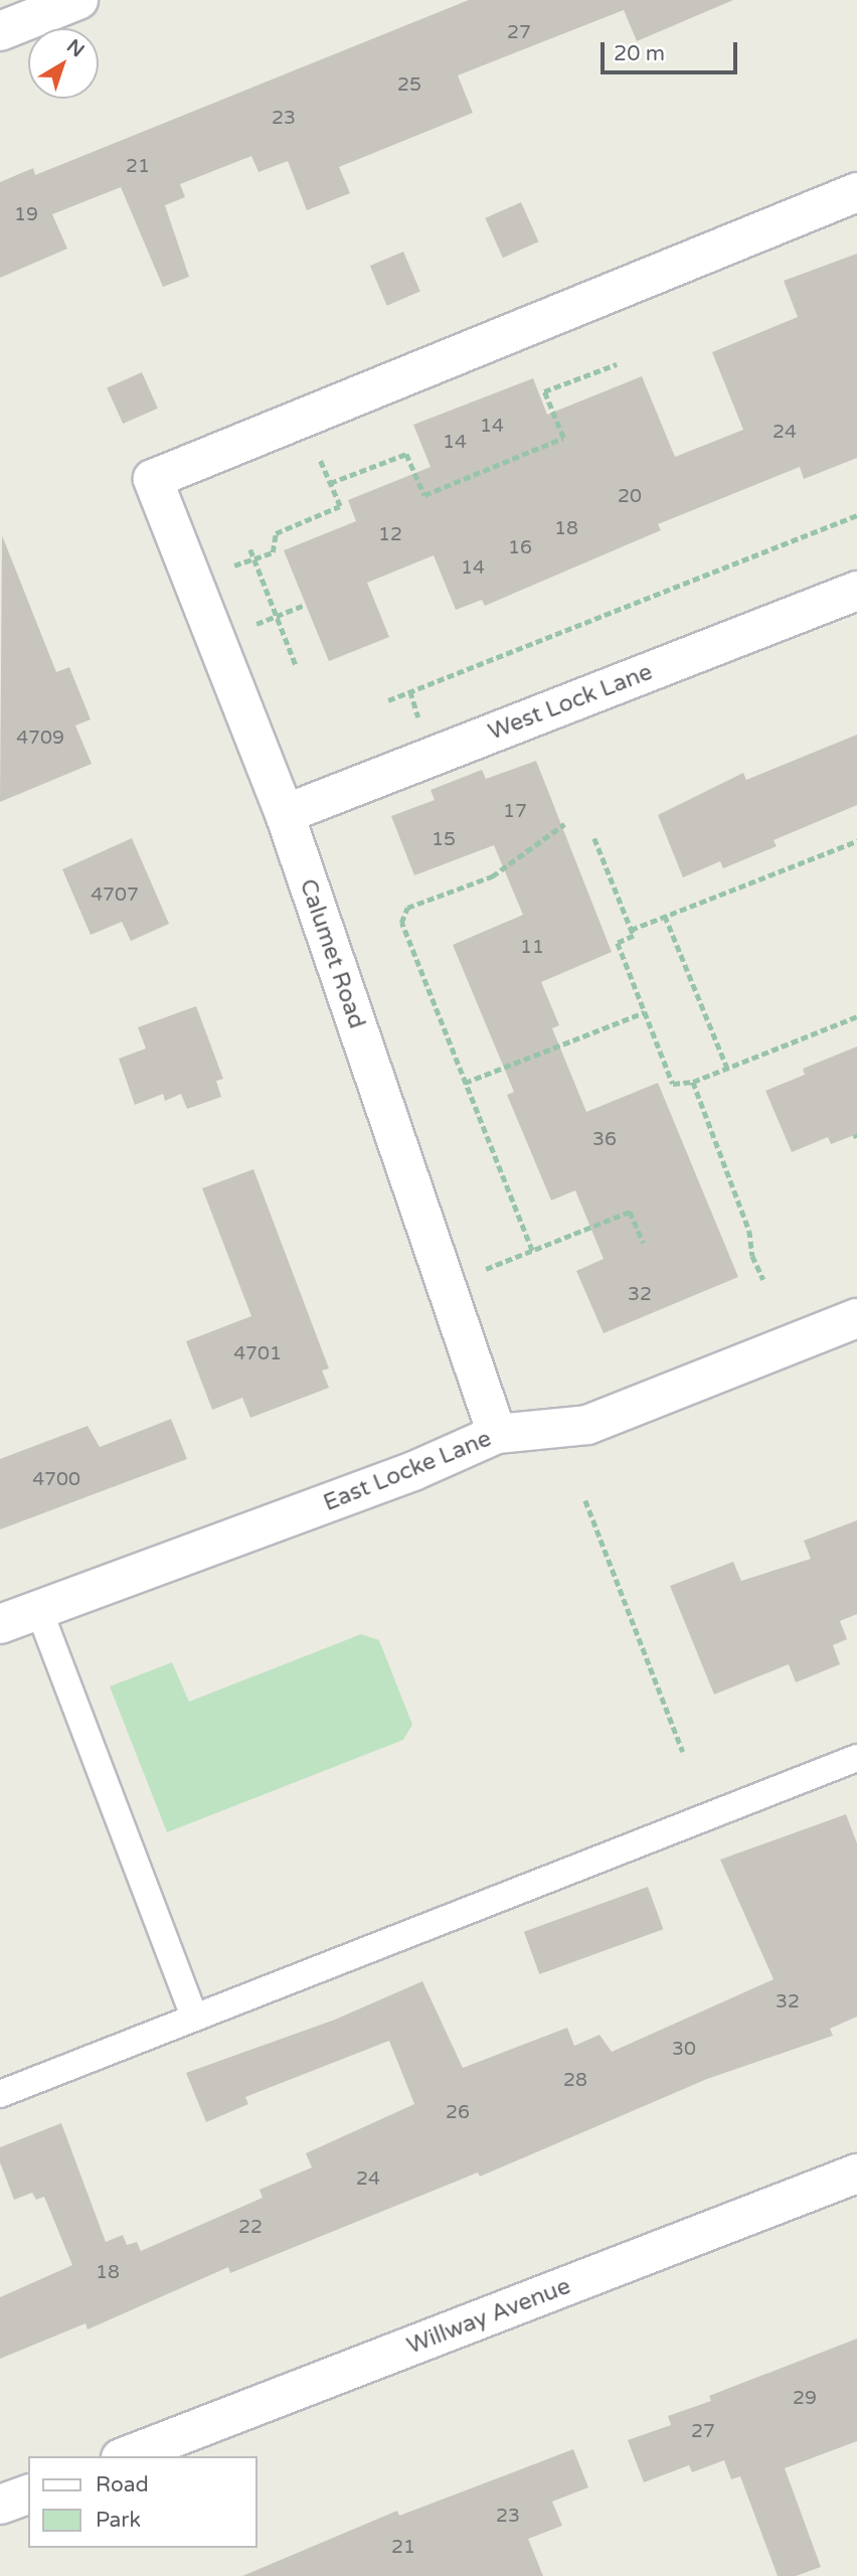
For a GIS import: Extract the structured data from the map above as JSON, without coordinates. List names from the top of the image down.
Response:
{
  "streets": {
    "street": [
      "West Lock Lane",
      "Calumet Road",
      "East Locke Lane",
      "Willway Avenue"
    ]
  },
  "crossings": [
    ["West Lock Lane", "Calumet Road"],
    ["Calumet Road", "East Locke Lane"]
  ],
  "house_numbers": [
    "27",
    "25",
    "23",
    "21",
    "19",
    "14",
    "24",
    "14",
    "20",
    "18",
    "12",
    "16",
    "14",
    "4709",
    "17",
    "15",
    "4707",
    "11",
    "36",
    "32",
    "4701",
    "4700",
    "32",
    "30",
    "28",
    "26",
    "24",
    "22",
    "18",
    "29",
    "27",
    "23",
    "21"
  ],
  "legend": ["Road", "Park"],
  "scale_bar": "20 m",
  "north": "top right"
}
